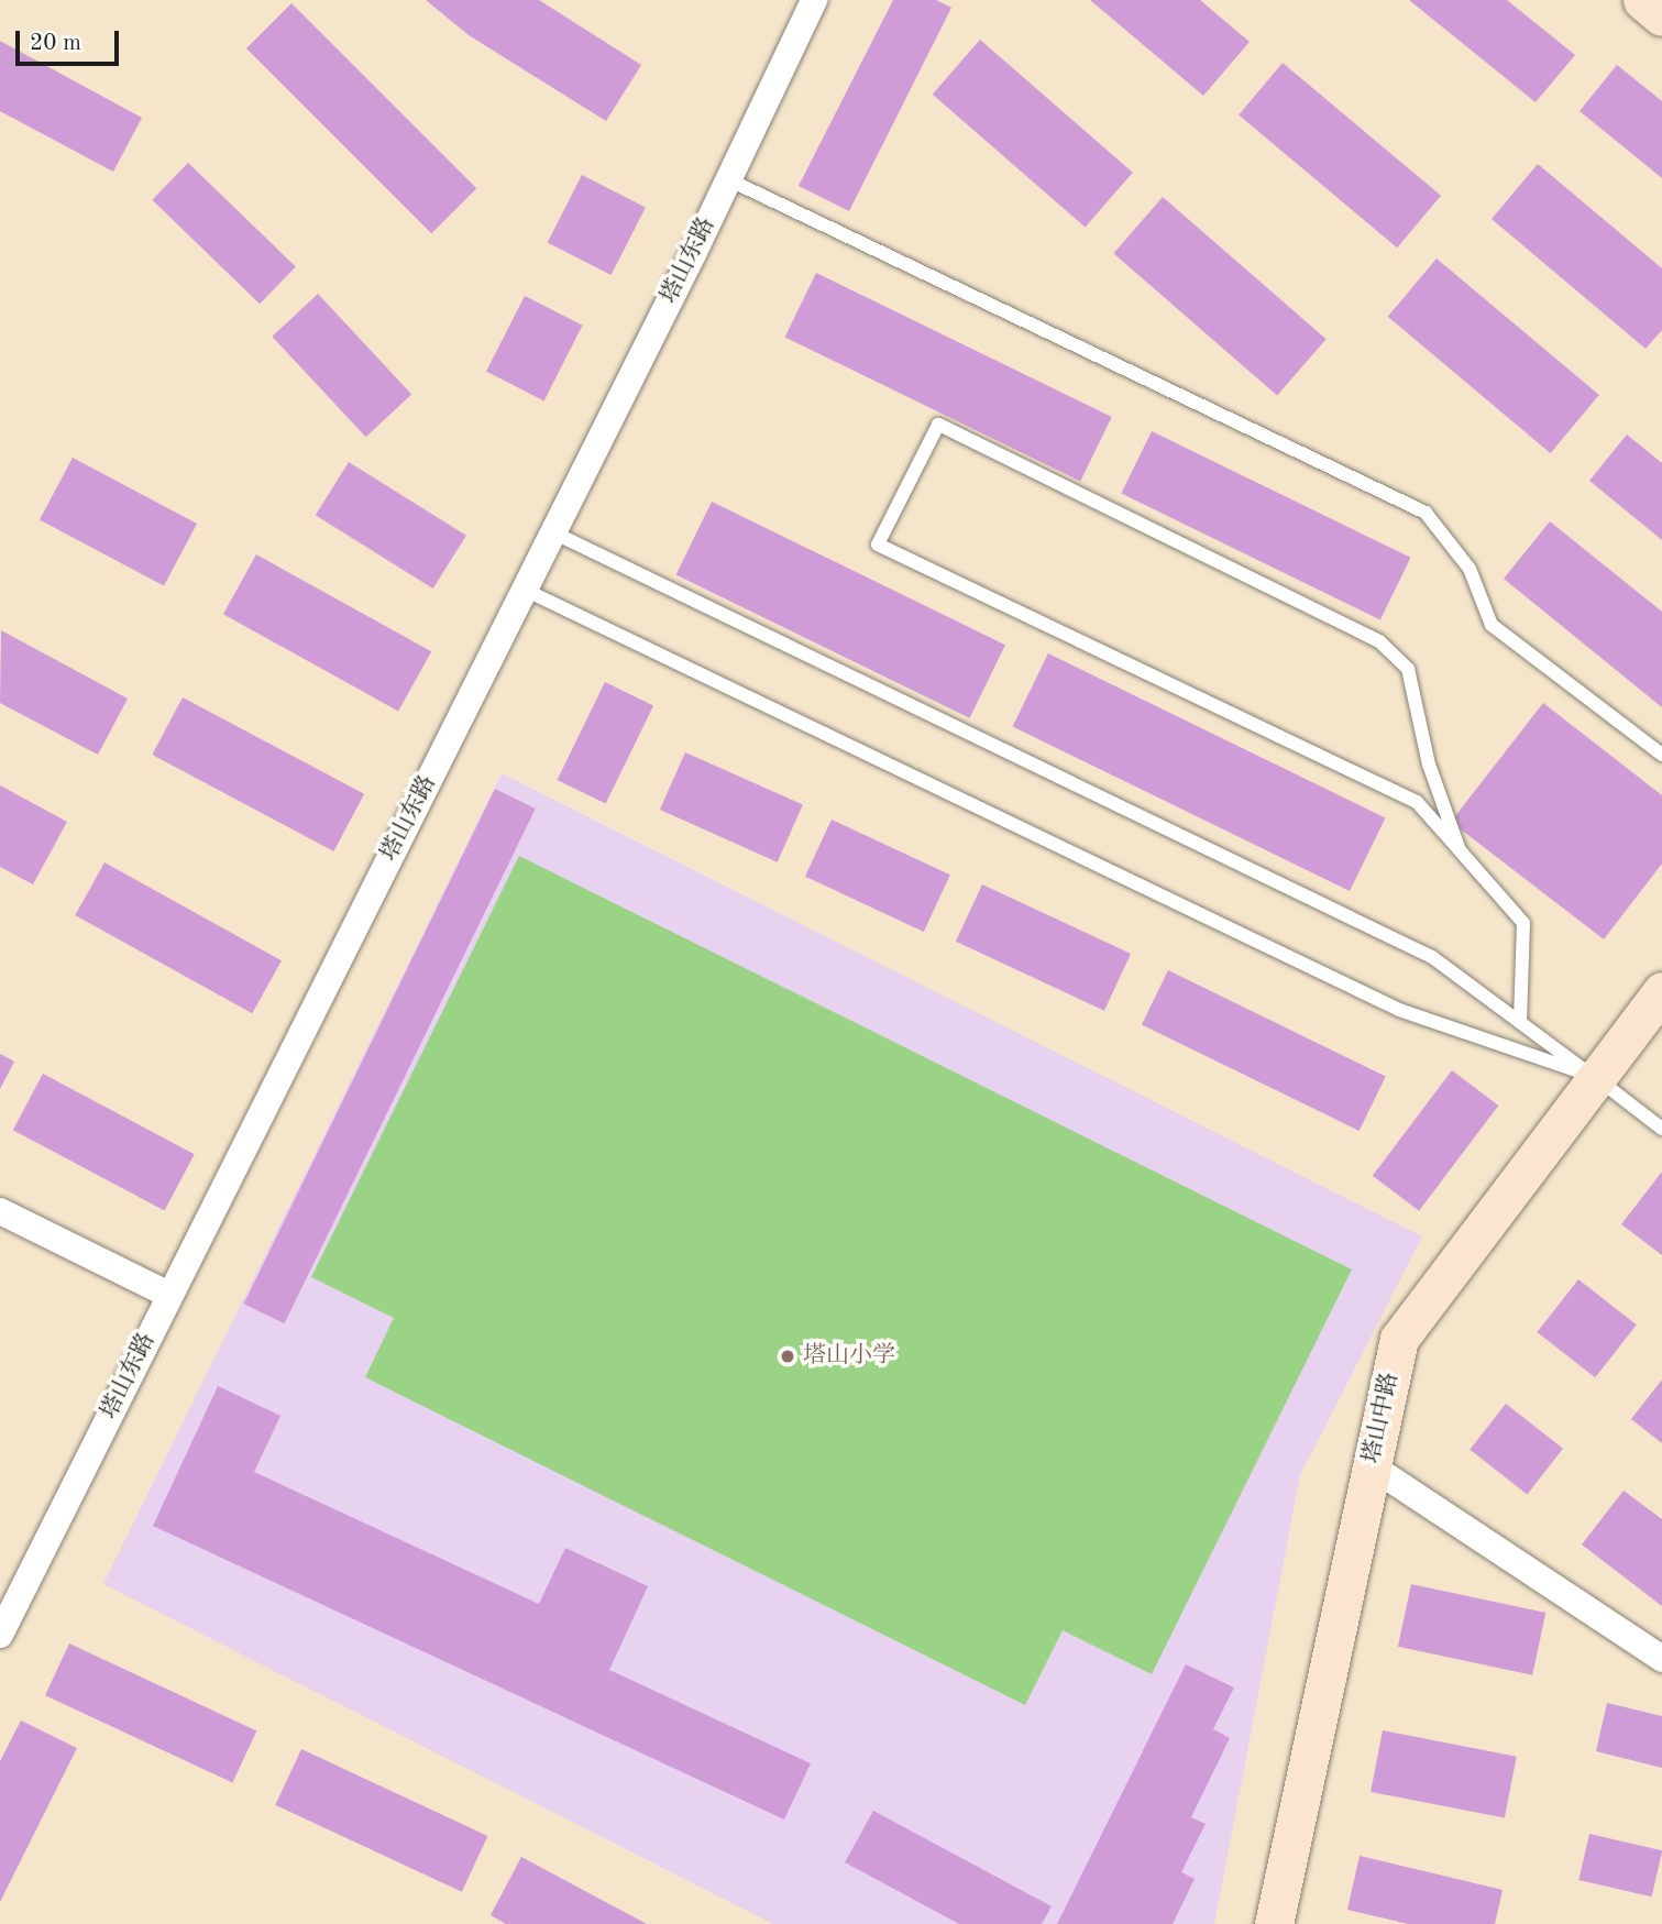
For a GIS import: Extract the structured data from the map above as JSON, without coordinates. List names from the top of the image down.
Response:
{
  "streets": {
    "street": ["塔山东路", "塔山中路"]
  },
  "places": ["塔山小学"],
  "scale_bar": "20 m"
}
